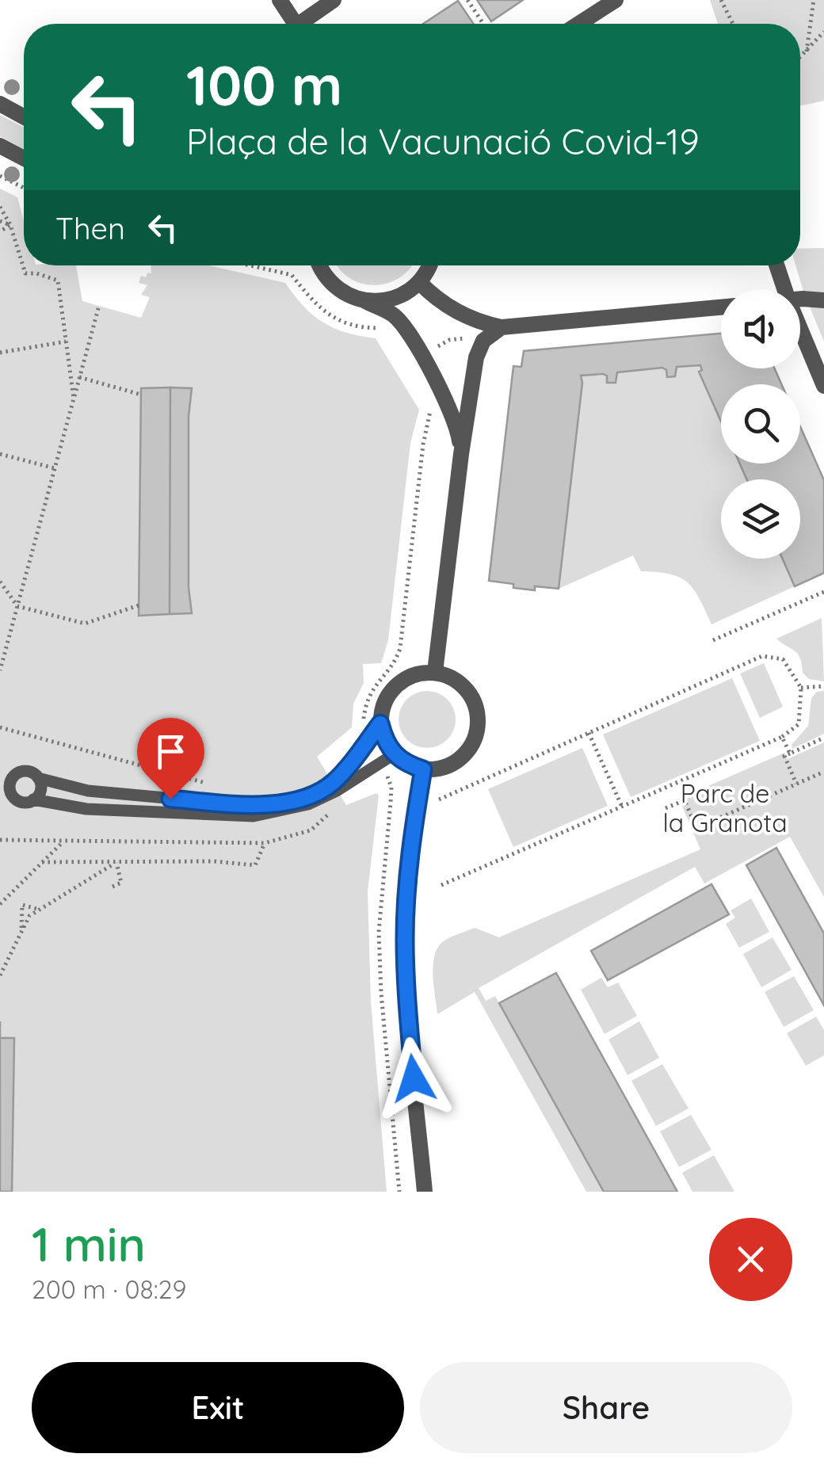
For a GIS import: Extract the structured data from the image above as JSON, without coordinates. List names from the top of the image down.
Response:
{
  "parks": ["Parc de la Granota"],
  "page": {
    "turn": ["100 m", "Plaça de la Vacunació Covid-19"],
    "then": "Then",
    "heading": ["1 min", "200 m · 08:29"],
    "buttons": ["Exit", "Share"]
  }
}
